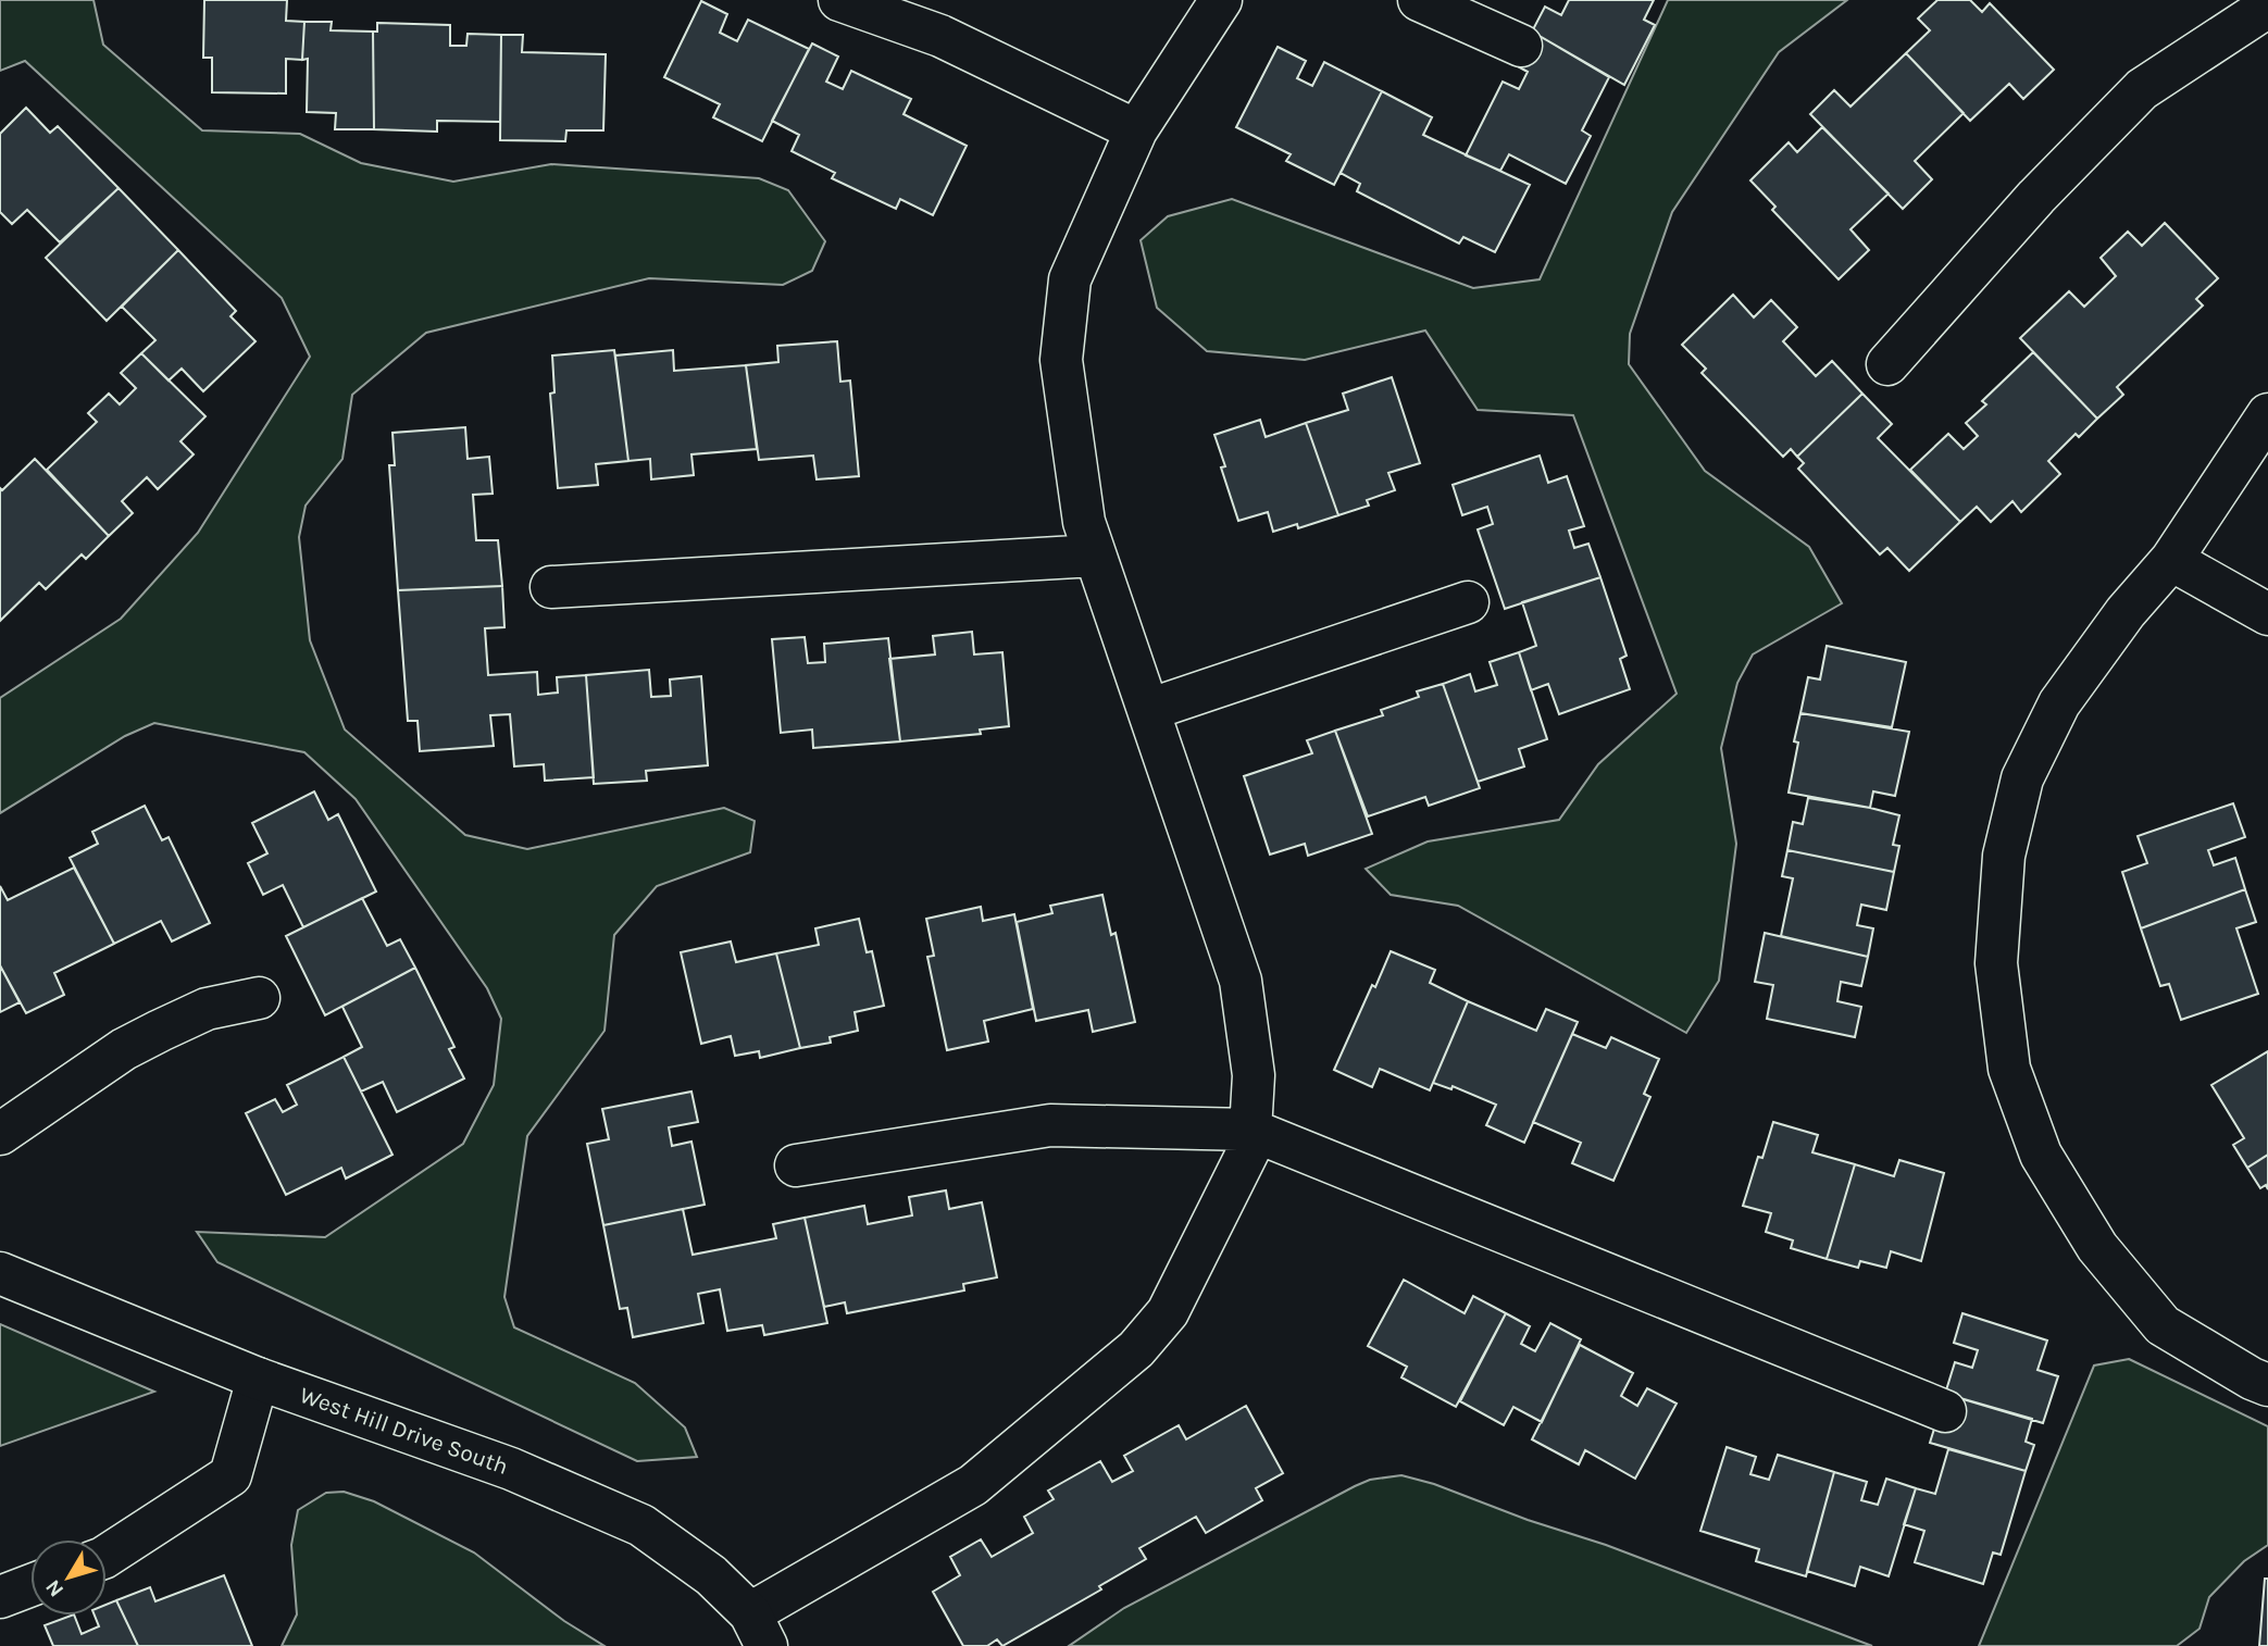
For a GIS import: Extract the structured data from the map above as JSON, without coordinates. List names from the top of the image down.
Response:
{
  "streets": {
    "street": ["West Hill Drive South"]
  },
  "north": "bottom left"
}
